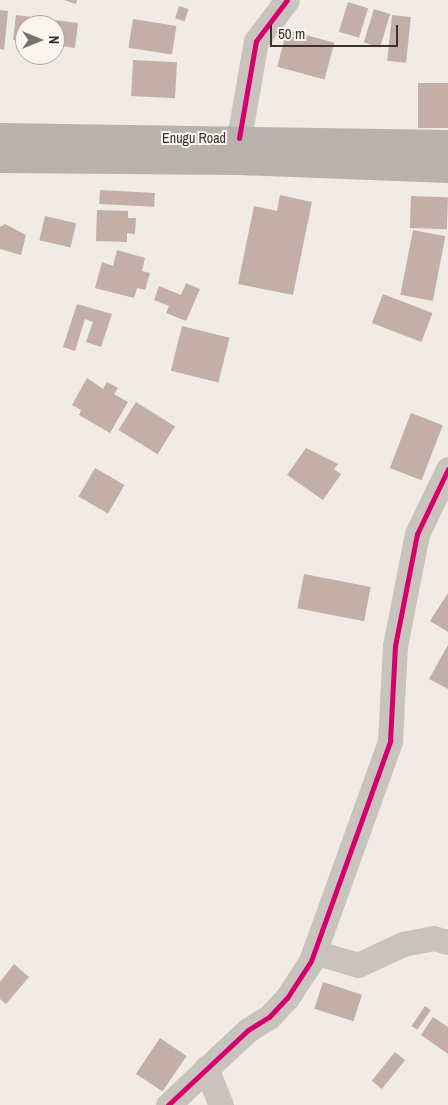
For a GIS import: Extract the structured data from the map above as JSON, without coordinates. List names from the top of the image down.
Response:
{
  "streets": {
    "main road": ["Enugu Road"]
  },
  "scale_bar": "50 m",
  "north": "right"
}
